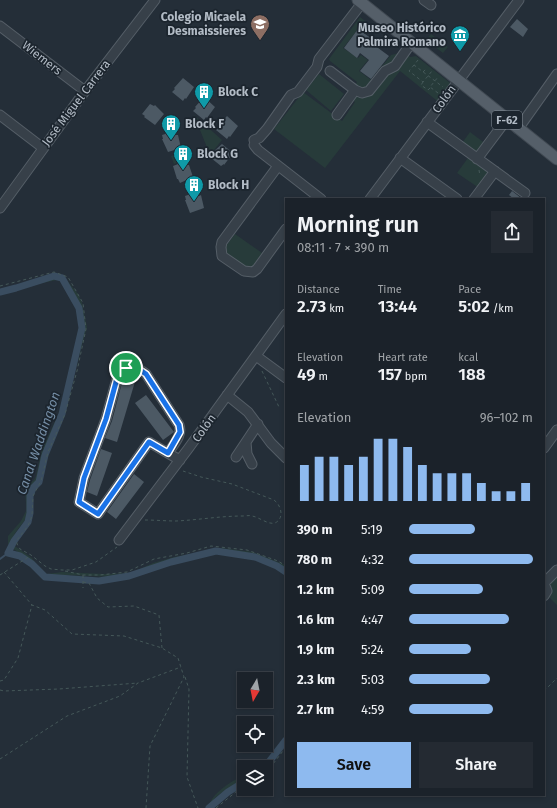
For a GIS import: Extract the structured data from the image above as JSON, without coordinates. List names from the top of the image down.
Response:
{
  "streets": {
    "main road": ["F-62"],
    "street": ["Wiemers", "Colón", "José Miguel Carrera"]
  },
  "crossings": [
    ["Wiemers", "José Miguel Carrera"],
    ["Colón", "F-62"]
  ],
  "water": ["Canal Waddington"],
  "places": {
    "school or university": ["Colegio Micaela Desmaissieres"],
    "museum": ["Museo Histórico Palmira Romano"],
    "building": [
      "Block C",
      "Block F",
      "Block G",
      "Block H"
    ]
  },
  "north": "bottom",
  "page": {
    "heading": ["Morning run", "08:11 · 7 × 390 m"],
    "stats": [
      ["Distance", "2.73 km"],
      ["Time", "13:44"],
      ["Pace", "5:02 /km"],
      ["Elevation", "49 m"],
      ["Heart rate", "157 bpm"],
      ["kcal", "188"]
    ],
    "chart": ["Elevation", "96–102 m"],
    "list": [
      {
        "name": "390 m",
        "note": "5:19"
      },
      {
        "name": "780 m",
        "note": "4:32"
      },
      {
        "name": "1.2 km",
        "note": "5:09"
      },
      {
        "name": "1.6 km",
        "note": "4:47"
      },
      {
        "name": "1.9 km",
        "note": "5:24"
      },
      {
        "name": "2.3 km",
        "note": "5:03"
      },
      {
        "name": "2.7 km",
        "note": "4:59"
      }
    ],
    "buttons": ["Save", "Share"]
  }
}
